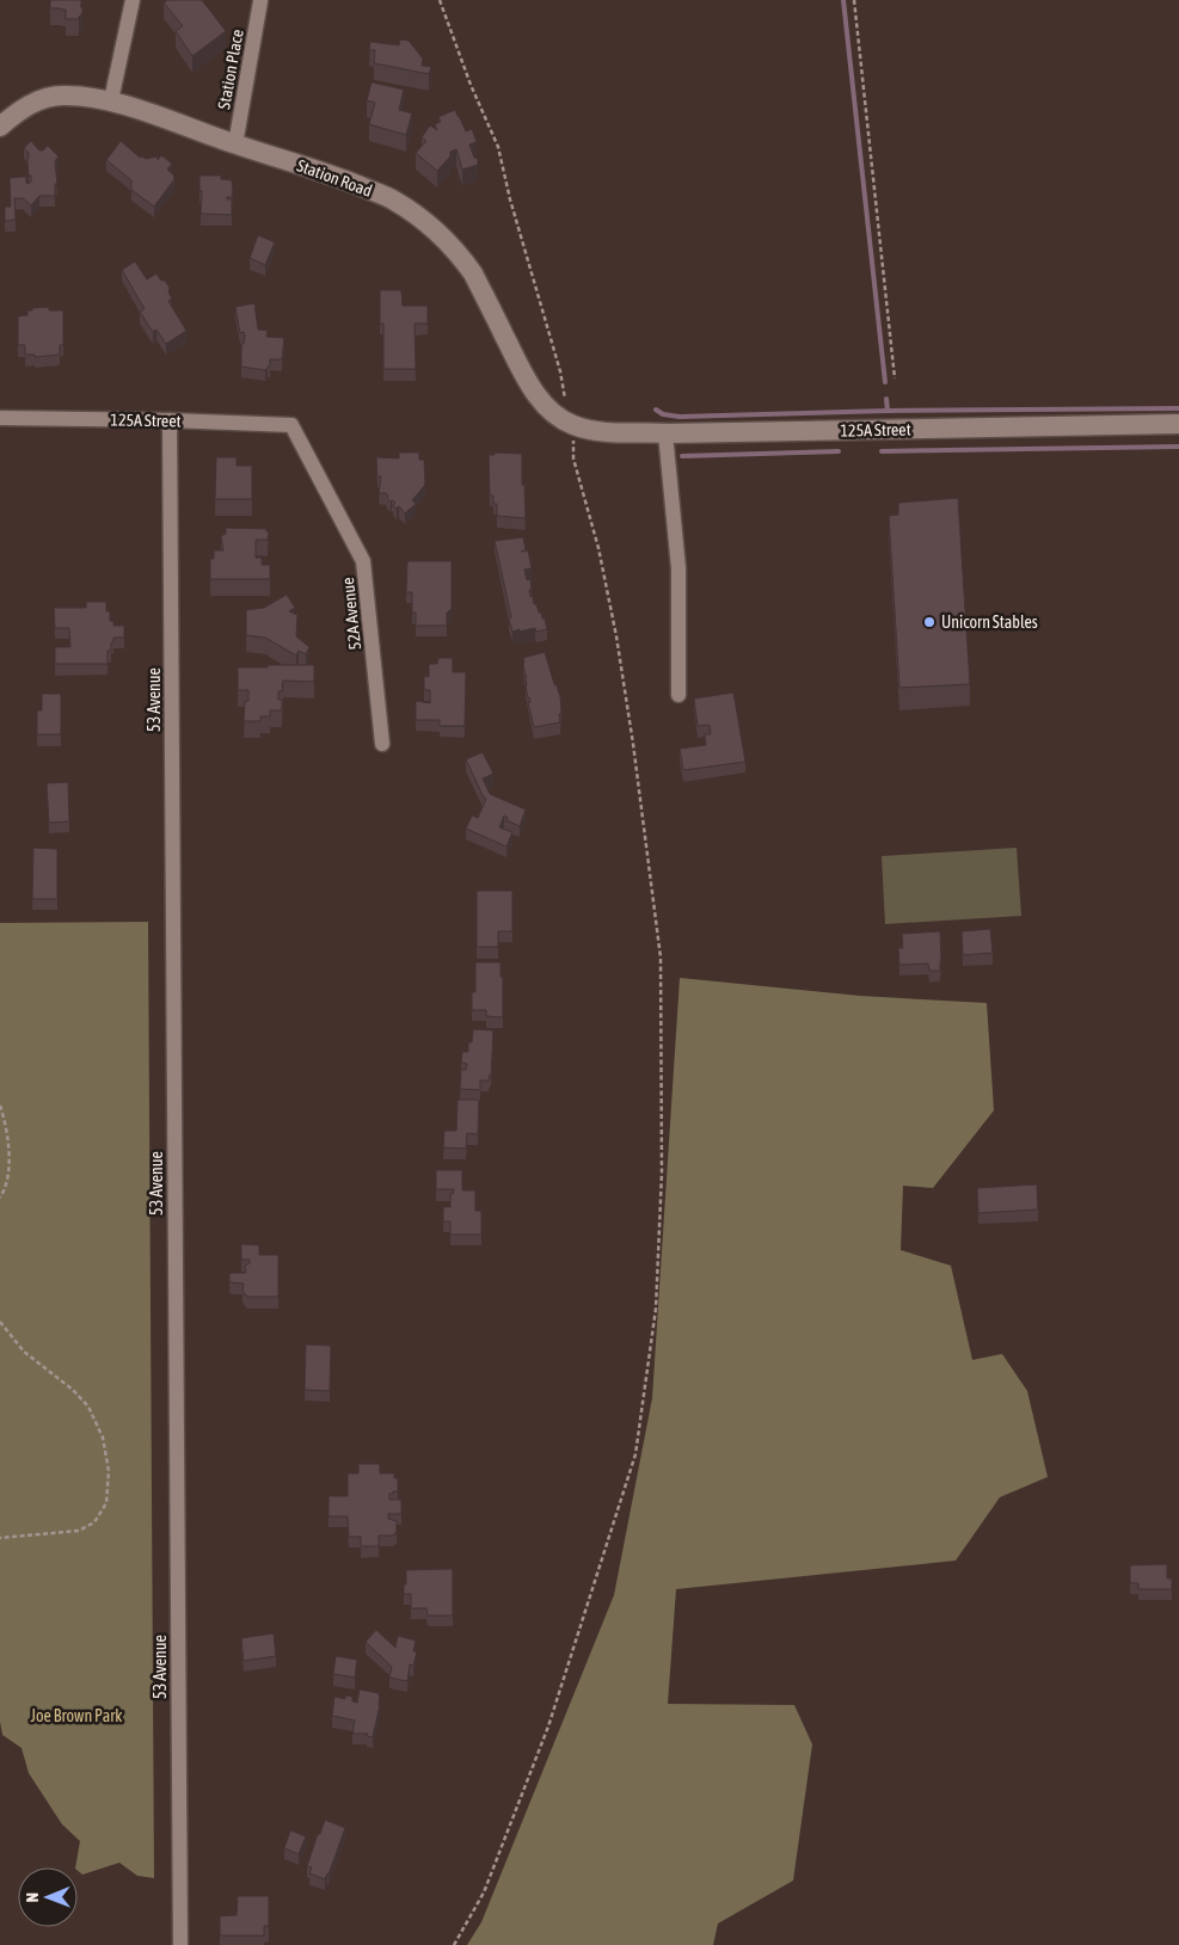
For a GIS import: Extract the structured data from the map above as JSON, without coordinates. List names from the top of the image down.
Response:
{
  "streets": {
    "street": [
      "Station Place",
      "Station Road",
      "125A Street",
      "52A Avenue",
      "53 Avenue"
    ]
  },
  "crossings": [
    ["Station Place", "Station Road"],
    ["Station Road", "125A Street"],
    ["125A Street", "52A Avenue"],
    ["125A Street", "53 Avenue"]
  ],
  "parks": ["Joe Brown Park"],
  "places": ["Unicorn Stables"],
  "north": "left"
}
